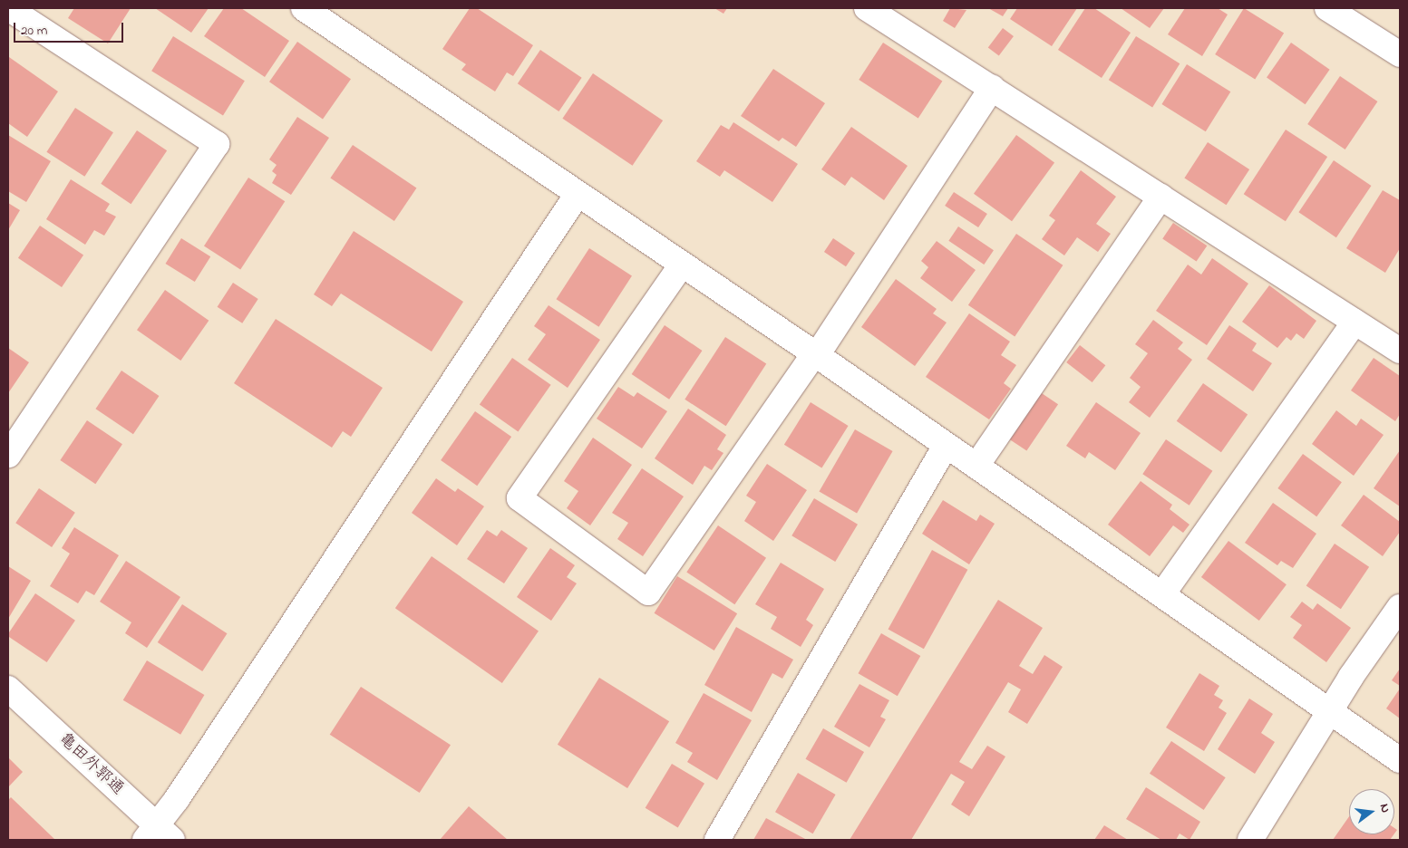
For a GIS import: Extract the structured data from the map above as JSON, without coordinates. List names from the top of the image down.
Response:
{
  "streets": {
    "street": ["亀田外郭通"]
  },
  "scale_bar": "20 m",
  "north": "right"
}
